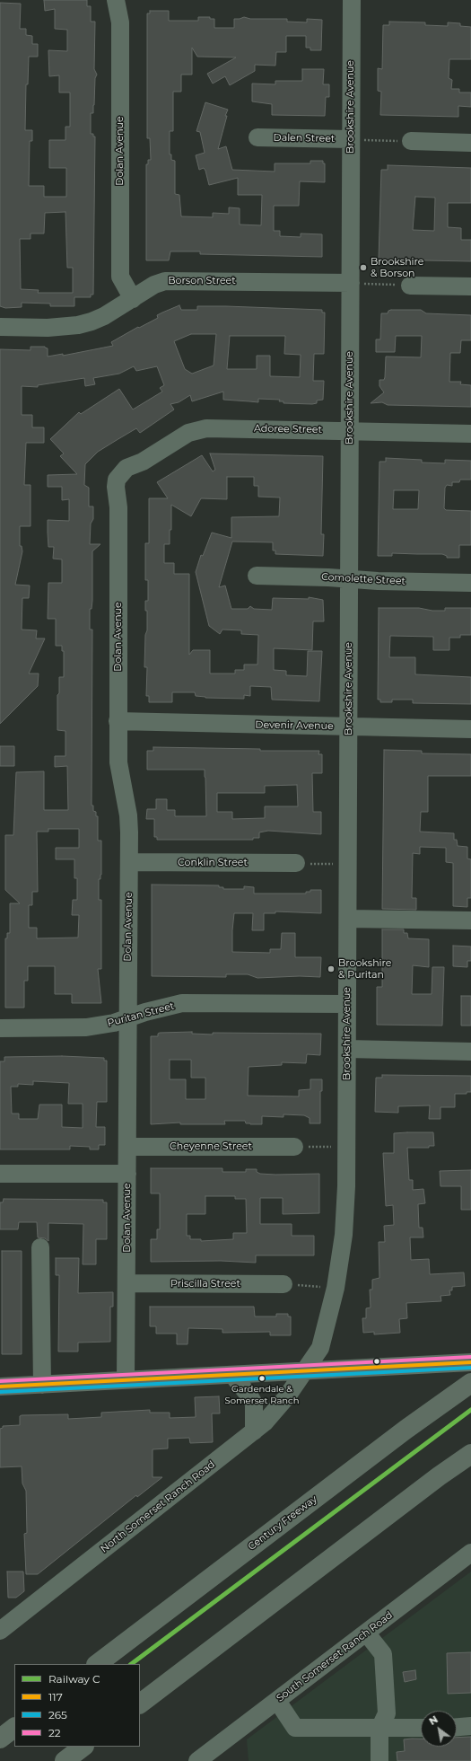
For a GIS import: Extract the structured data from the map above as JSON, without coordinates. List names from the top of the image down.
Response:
{
  "streets": {
    "highway": ["Century Freeway"],
    "street": [
      "Brookshire Avenue",
      "Dalen Street",
      "Dolan Avenue",
      "Borson Street",
      "Adoree Street",
      "Comolette Street",
      "Devenir Avenue",
      "Conklin Street",
      "Puritan Street",
      "Cheyenne Street",
      "Priscilla Street",
      "North Somerset Ranch Road",
      "South Somerset Ranch Road"
    ]
  },
  "crossings": [
    ["Brookshire Avenue", "Dalen Street"],
    ["Brookshire Avenue", "Borson Street"],
    ["Brookshire Avenue", "Adoree Street"],
    ["Brookshire Avenue", "Comolette Street"],
    ["Brookshire Avenue", "Devenir Avenue"],
    ["Brookshire Avenue", "Puritan Street"],
    ["Brookshire Avenue", "North Somerset Ranch Road"],
    ["Dolan Avenue", "Borson Street"],
    ["Dolan Avenue", "Adoree Street"],
    ["Dolan Avenue", "Devenir Avenue"],
    ["Dolan Avenue", "Conklin Street"],
    ["Dolan Avenue", "Puritan Street"],
    ["Dolan Avenue", "Cheyenne Street"],
    ["Dolan Avenue", "Priscilla Street"]
  ],
  "places": ["Brookshire & Borson", "Brookshire & Puritan", "Gardendale & Somerset Ranch"],
  "lines": [
    "transit line 22",
    "transit line 117",
    "transit line 265",
    "rail line C"
  ],
  "legend": [
    "Railway C",
    "117",
    "265",
    "22"
  ],
  "north": "top left"
}
